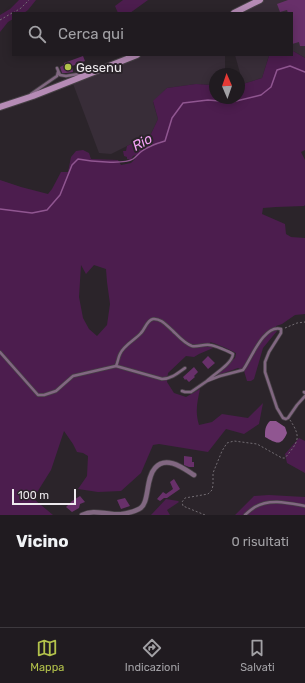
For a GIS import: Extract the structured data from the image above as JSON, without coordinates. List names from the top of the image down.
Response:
{
  "water": ["Rio"],
  "places": ["Gesenu"],
  "scale_bar": "100 m",
  "north": "top",
  "page": {
    "search": "Cerca qui",
    "scale": "100 m",
    "heading": ["Vicino", "0 risultati"],
    "nav": ["Mappa", "Indicazioni", "Salvati"]
  }
}
